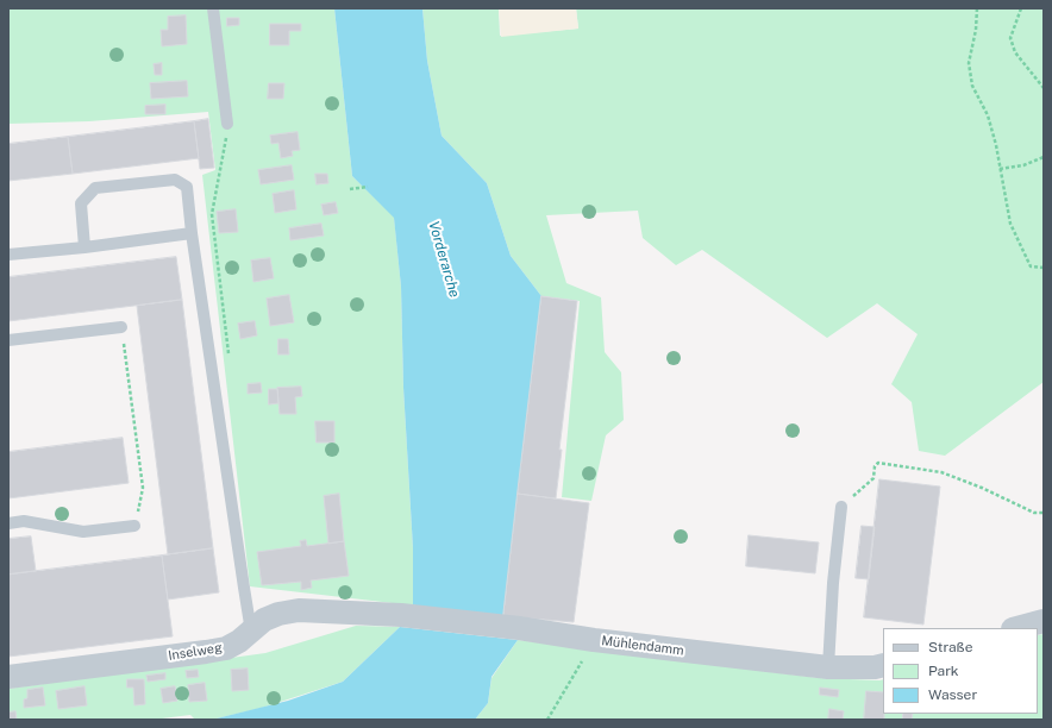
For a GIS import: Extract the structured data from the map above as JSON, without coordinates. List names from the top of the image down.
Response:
{
  "streets": {
    "street": ["Mühlendamm", "Inselweg"]
  },
  "crossings": [
    ["Mühlendamm", "Inselweg"]
  ],
  "water": ["Vorderarche"],
  "legend": ["Straße", "Park", "Wasser"]
}
